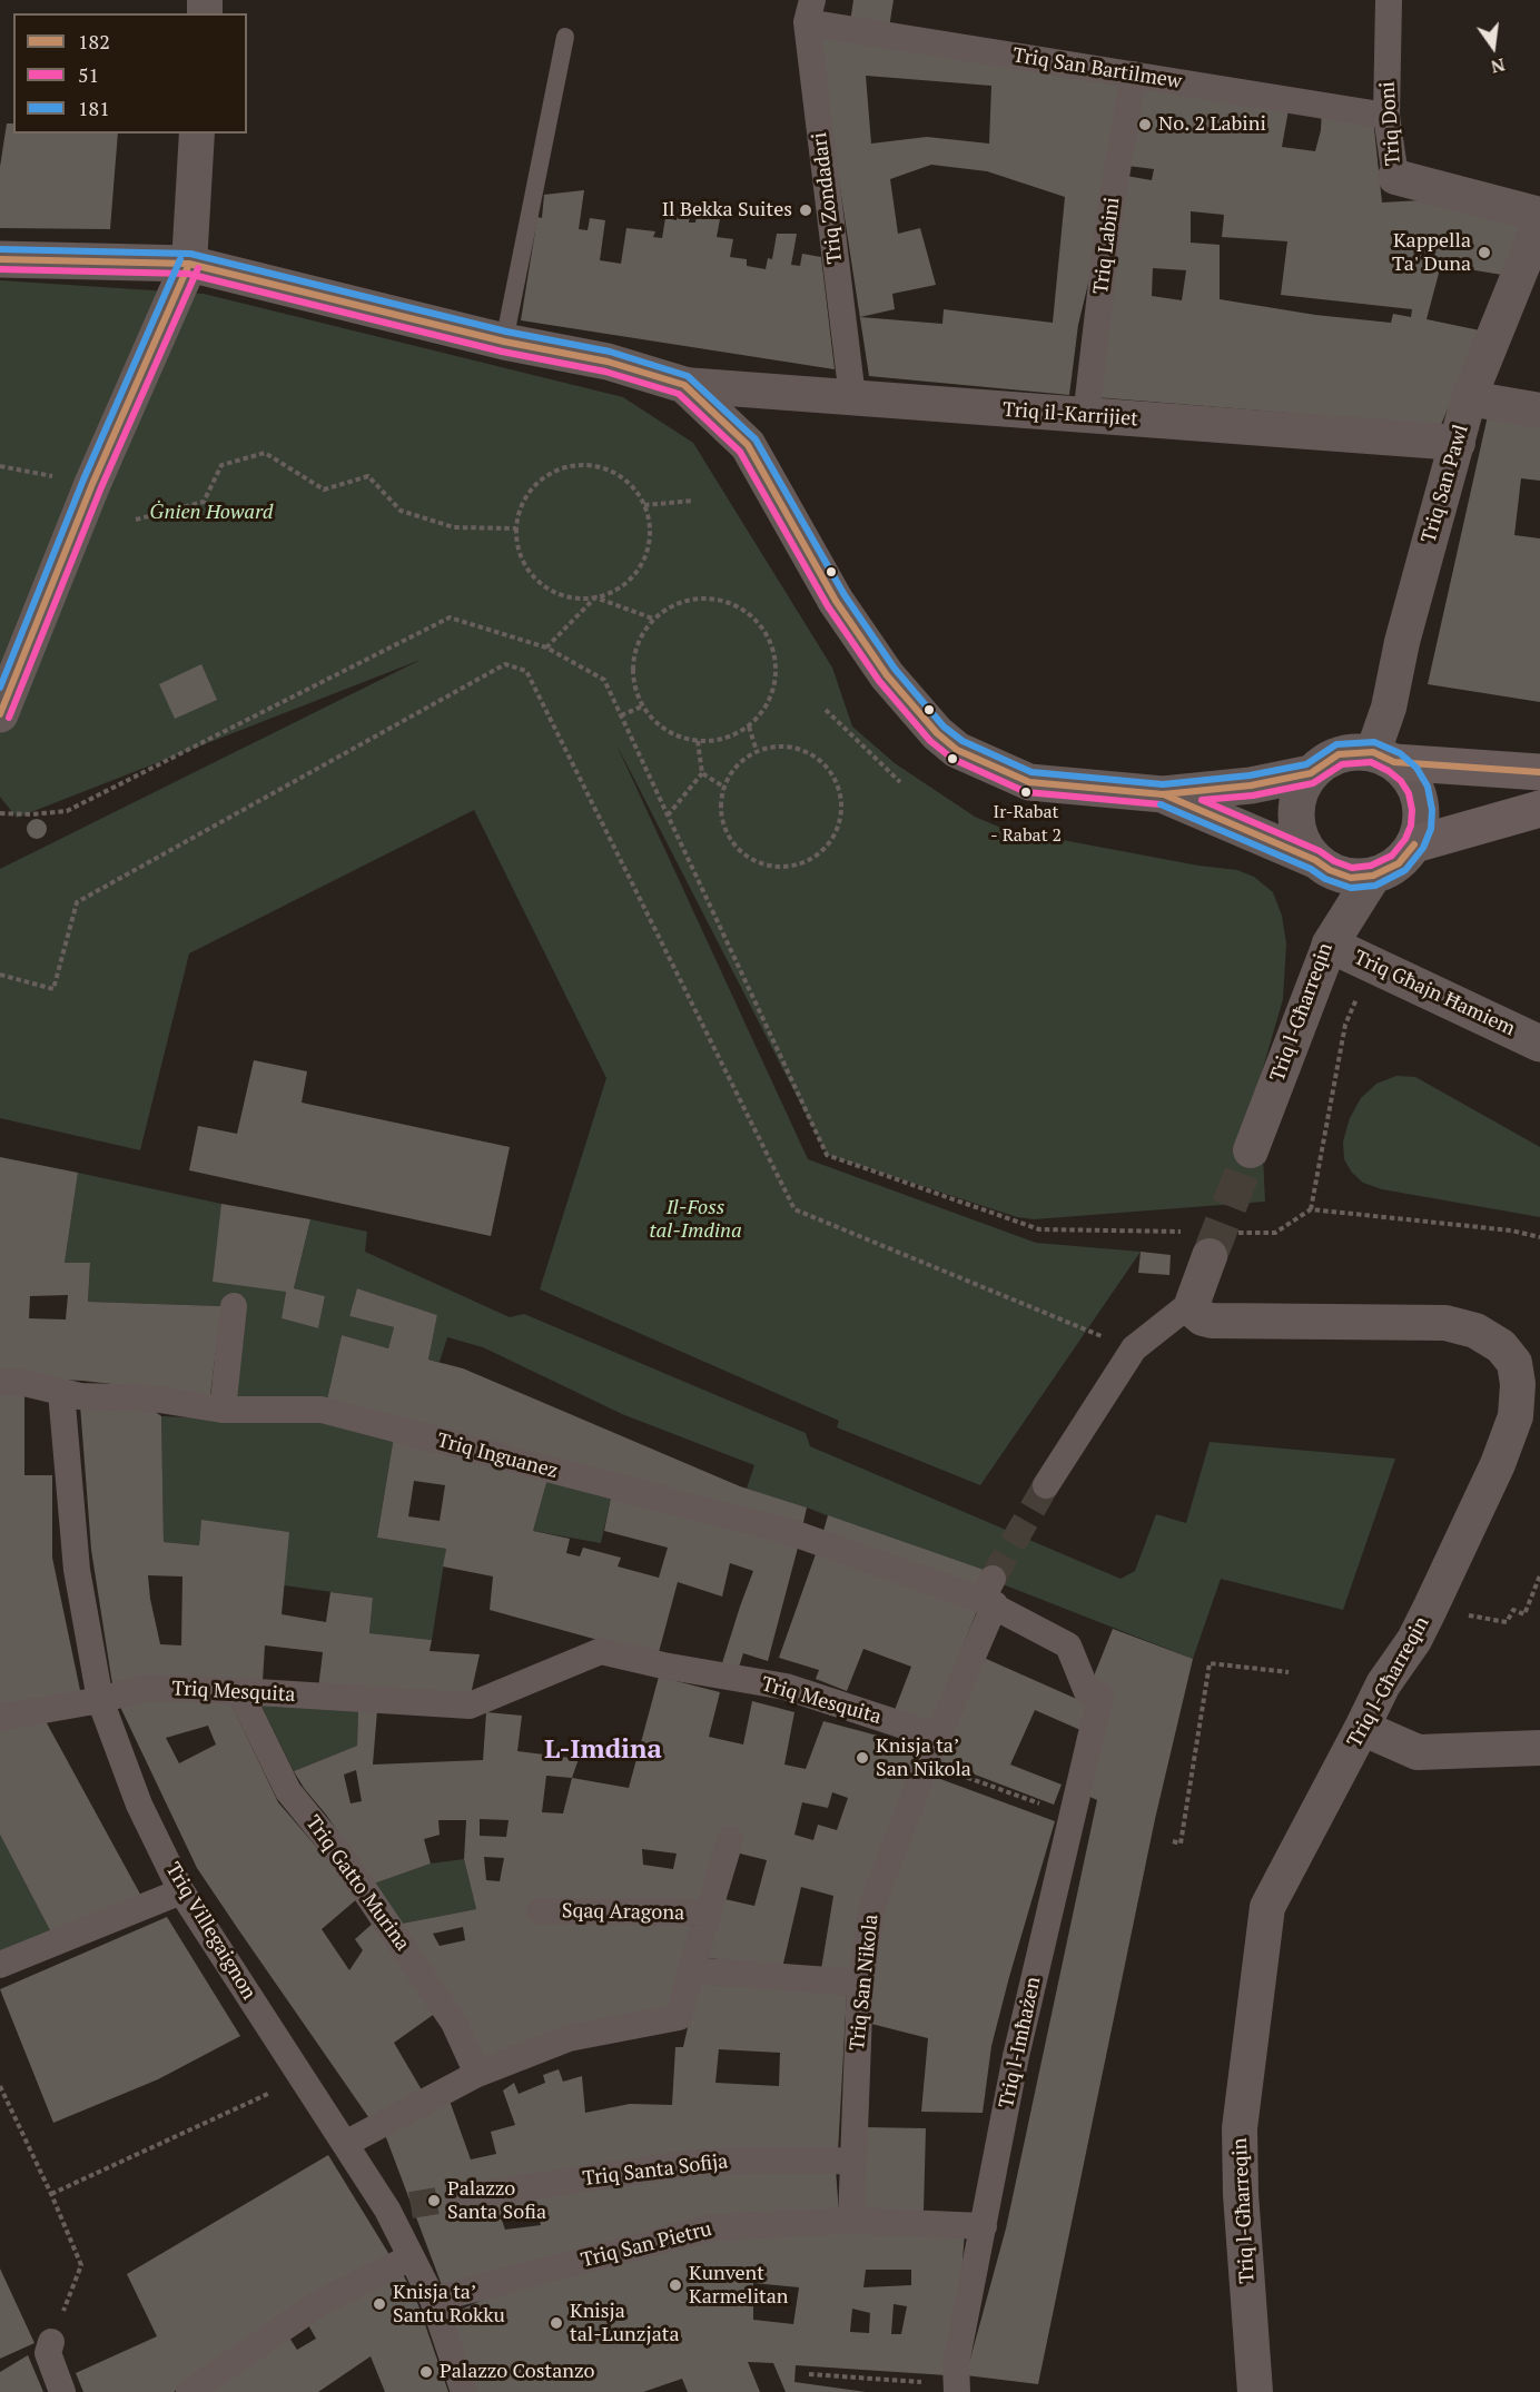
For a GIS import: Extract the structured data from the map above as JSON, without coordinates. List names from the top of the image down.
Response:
{
  "streets": {
    "street": [
      "Triq San Bartilmew",
      "Triq Doni",
      "Triq Zondadari",
      "Triq Labini",
      "Triq il-Karrijiet",
      "Triq San Pawl",
      "Triq Għajn Ħamiem",
      "Triq l-Għarreqin",
      "Triq Inguanez",
      "Triq Mesquita",
      "Triq Gatto Murina",
      "Sqaq Aragona",
      "Triq Villegaignon",
      "Triq San Nikola",
      "Triq l-Imħażen",
      "Triq Santa Sofija",
      "Triq San Pietru"
    ]
  },
  "crossings": [
    ["Triq San Bartilmew", "Triq Doni"],
    ["Triq San Bartilmew", "Triq Zondadari"],
    ["Triq San Bartilmew", "Triq Labini"],
    ["Triq Zondadari", "Triq il-Karrijiet"],
    ["Triq Labini", "Triq il-Karrijiet"],
    ["Triq il-Karrijiet", "Triq San Pawl"],
    ["Triq San Pawl", "Triq l-Għarreqin"],
    ["Triq Għajn Ħamiem", "Triq l-Għarreqin"],
    ["Triq Inguanez", "Triq Villegaignon"],
    ["Triq Inguanez", "Triq San Nikola"],
    ["Triq Inguanez", "Triq l-Imħażen"],
    ["Triq Mesquita", "Triq Gatto Murina"],
    ["Triq Mesquita", "Triq Villegaignon"],
    ["Triq Mesquita", "Triq San Nikola"],
    ["Triq Gatto Murina", "Sqaq Aragona"],
    ["Triq Villegaignon", "Triq San Pietru"],
    ["Triq San Nikola", "Triq Santa Sofija"],
    ["Triq San Nikola", "Triq San Pietru"],
    ["Triq l-Imħażen", "Triq San Pietru"]
  ],
  "districts": ["L-Imdina"],
  "parks": ["Ġnien Howard", "Il-Foss tal-Imdina"],
  "places": [
    "No. 2 Labini",
    "Il Bekka Suites",
    "Kappella Ta' Duna",
    "Ir-Rabat - Rabat 2",
    "Knisja ta’ San Nikola",
    "Palazzo Santa Sofia",
    "Kunvent Karmelitan",
    "Knisja ta’ Santu Rokku",
    "Knisja tal-Lunzjata",
    "Palazzo Costanzo"
  ],
  "lines": ["transit line 181", "transit line 182", "transit line 51"],
  "legend": ["182", "51", "181"],
  "north": "bottom"
}
